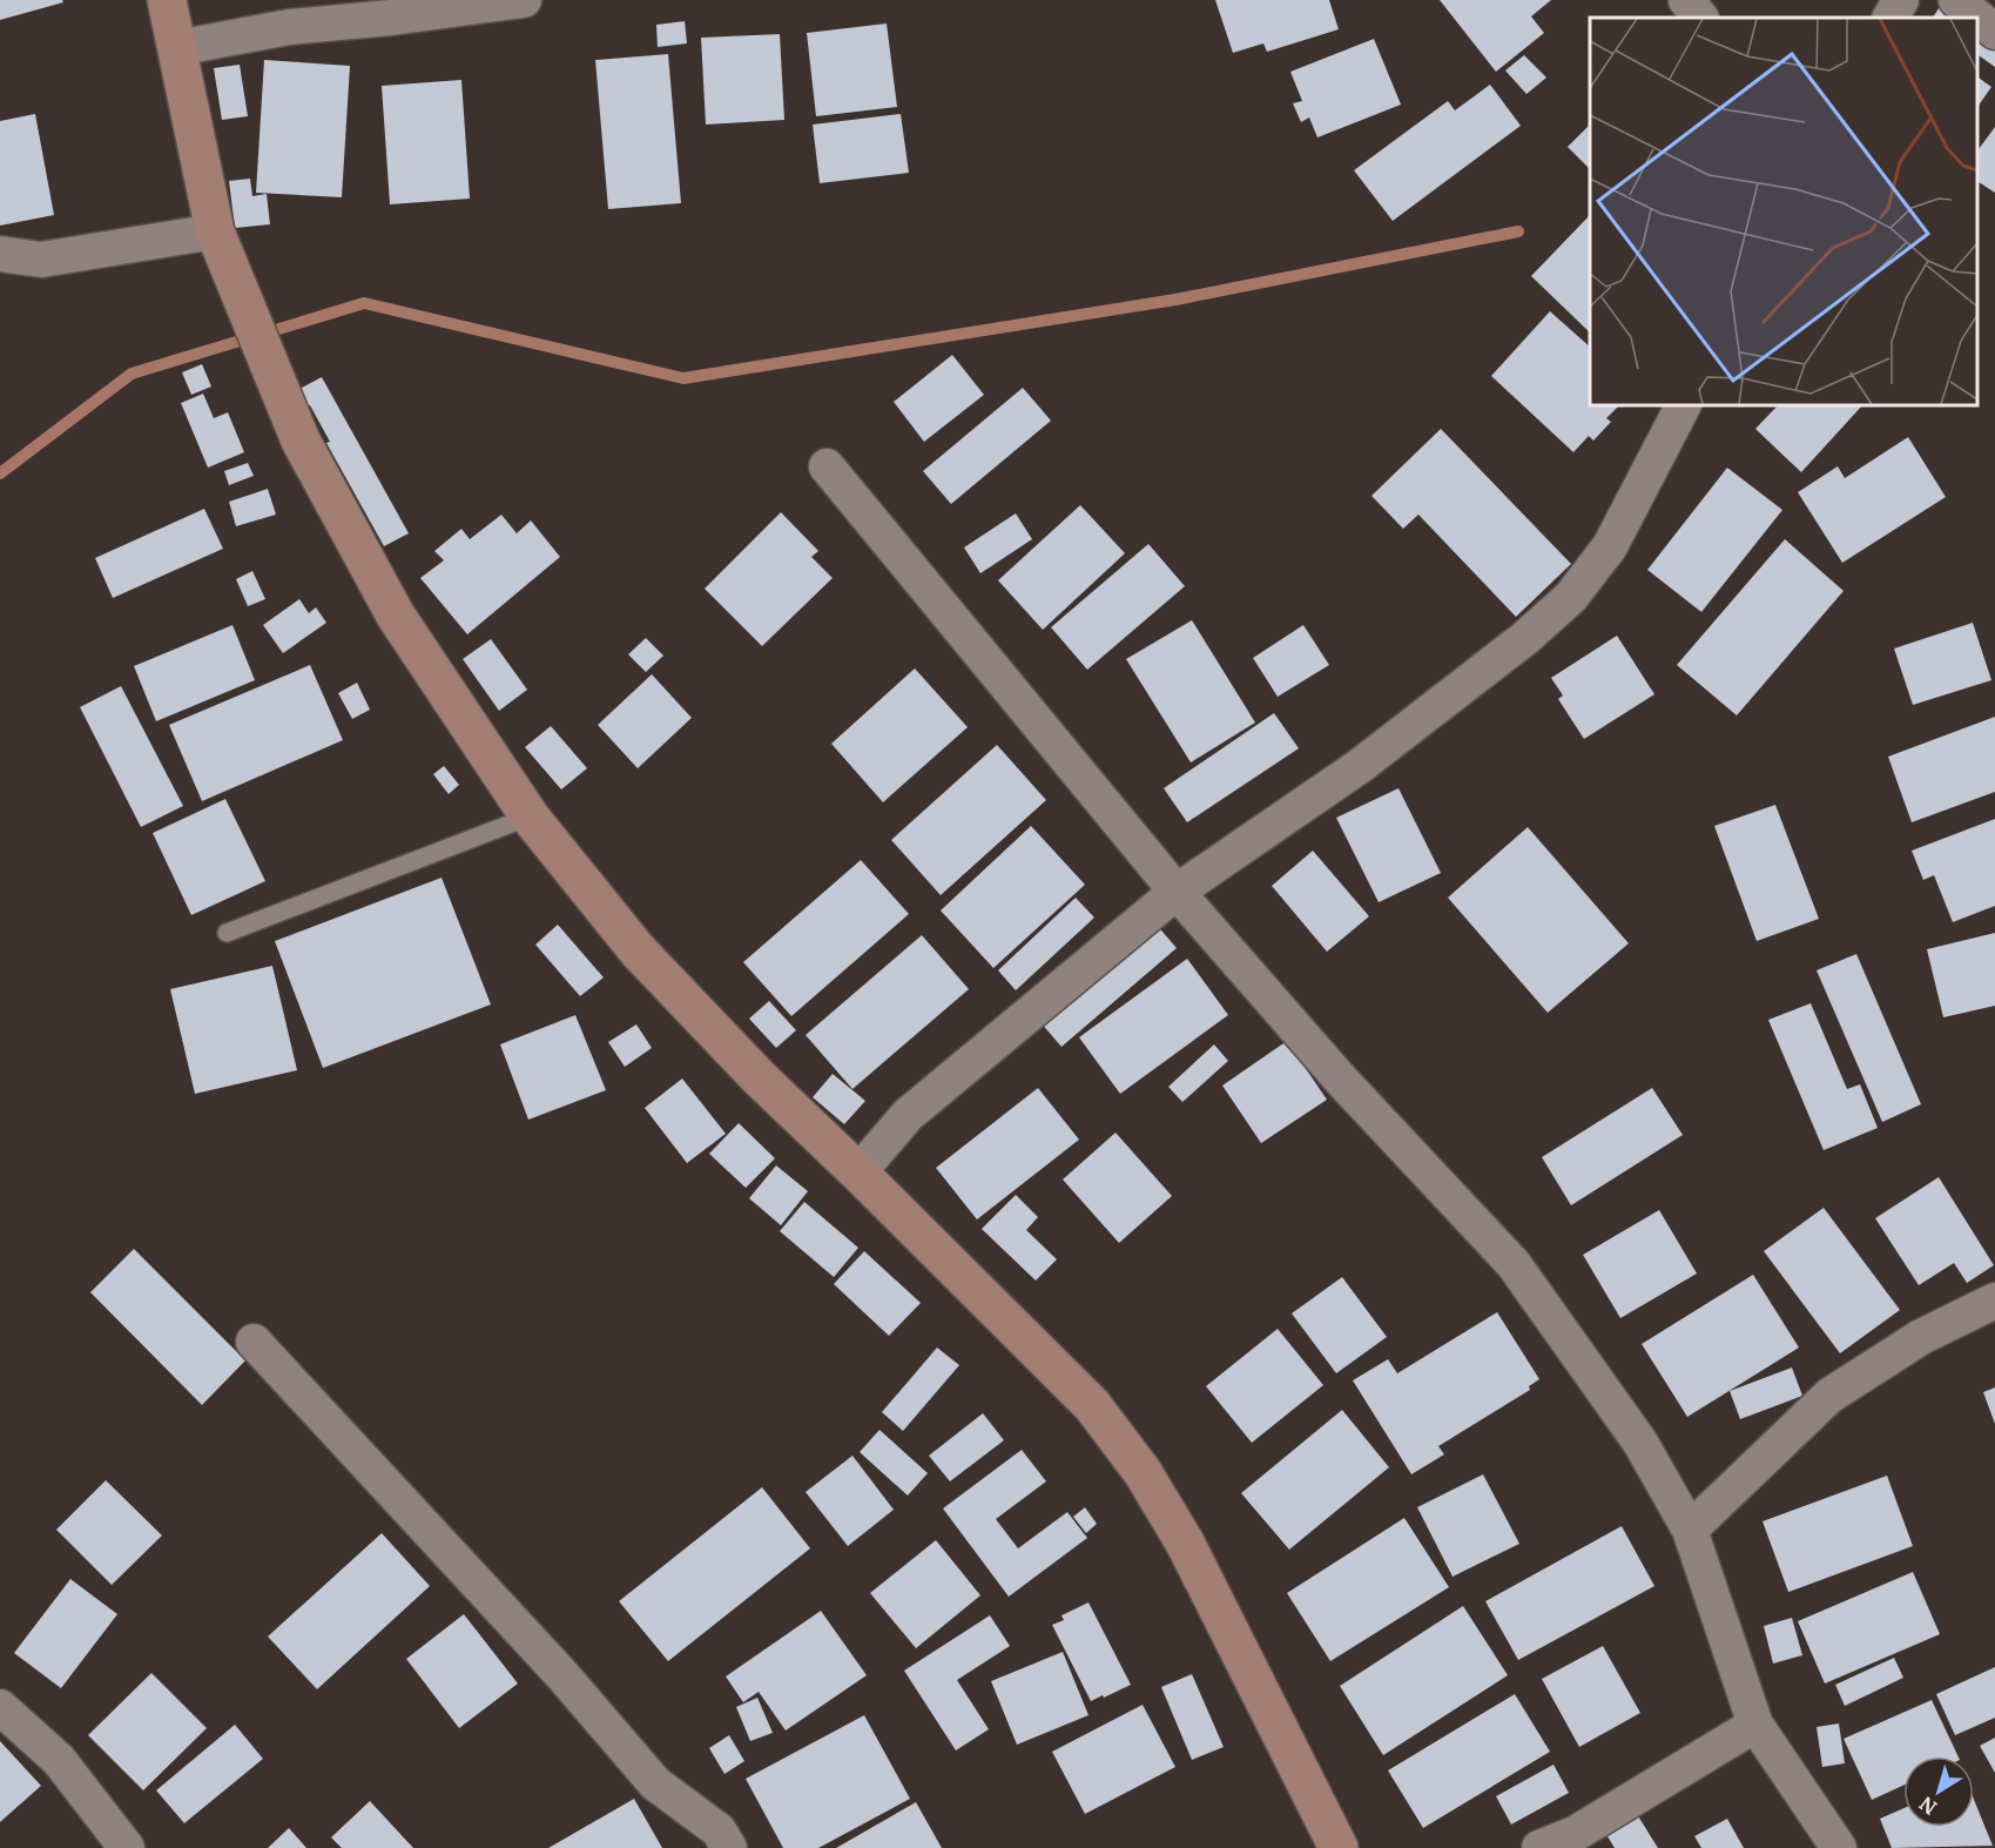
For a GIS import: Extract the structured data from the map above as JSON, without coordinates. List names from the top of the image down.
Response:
{
  "north": "bottom left"
}
